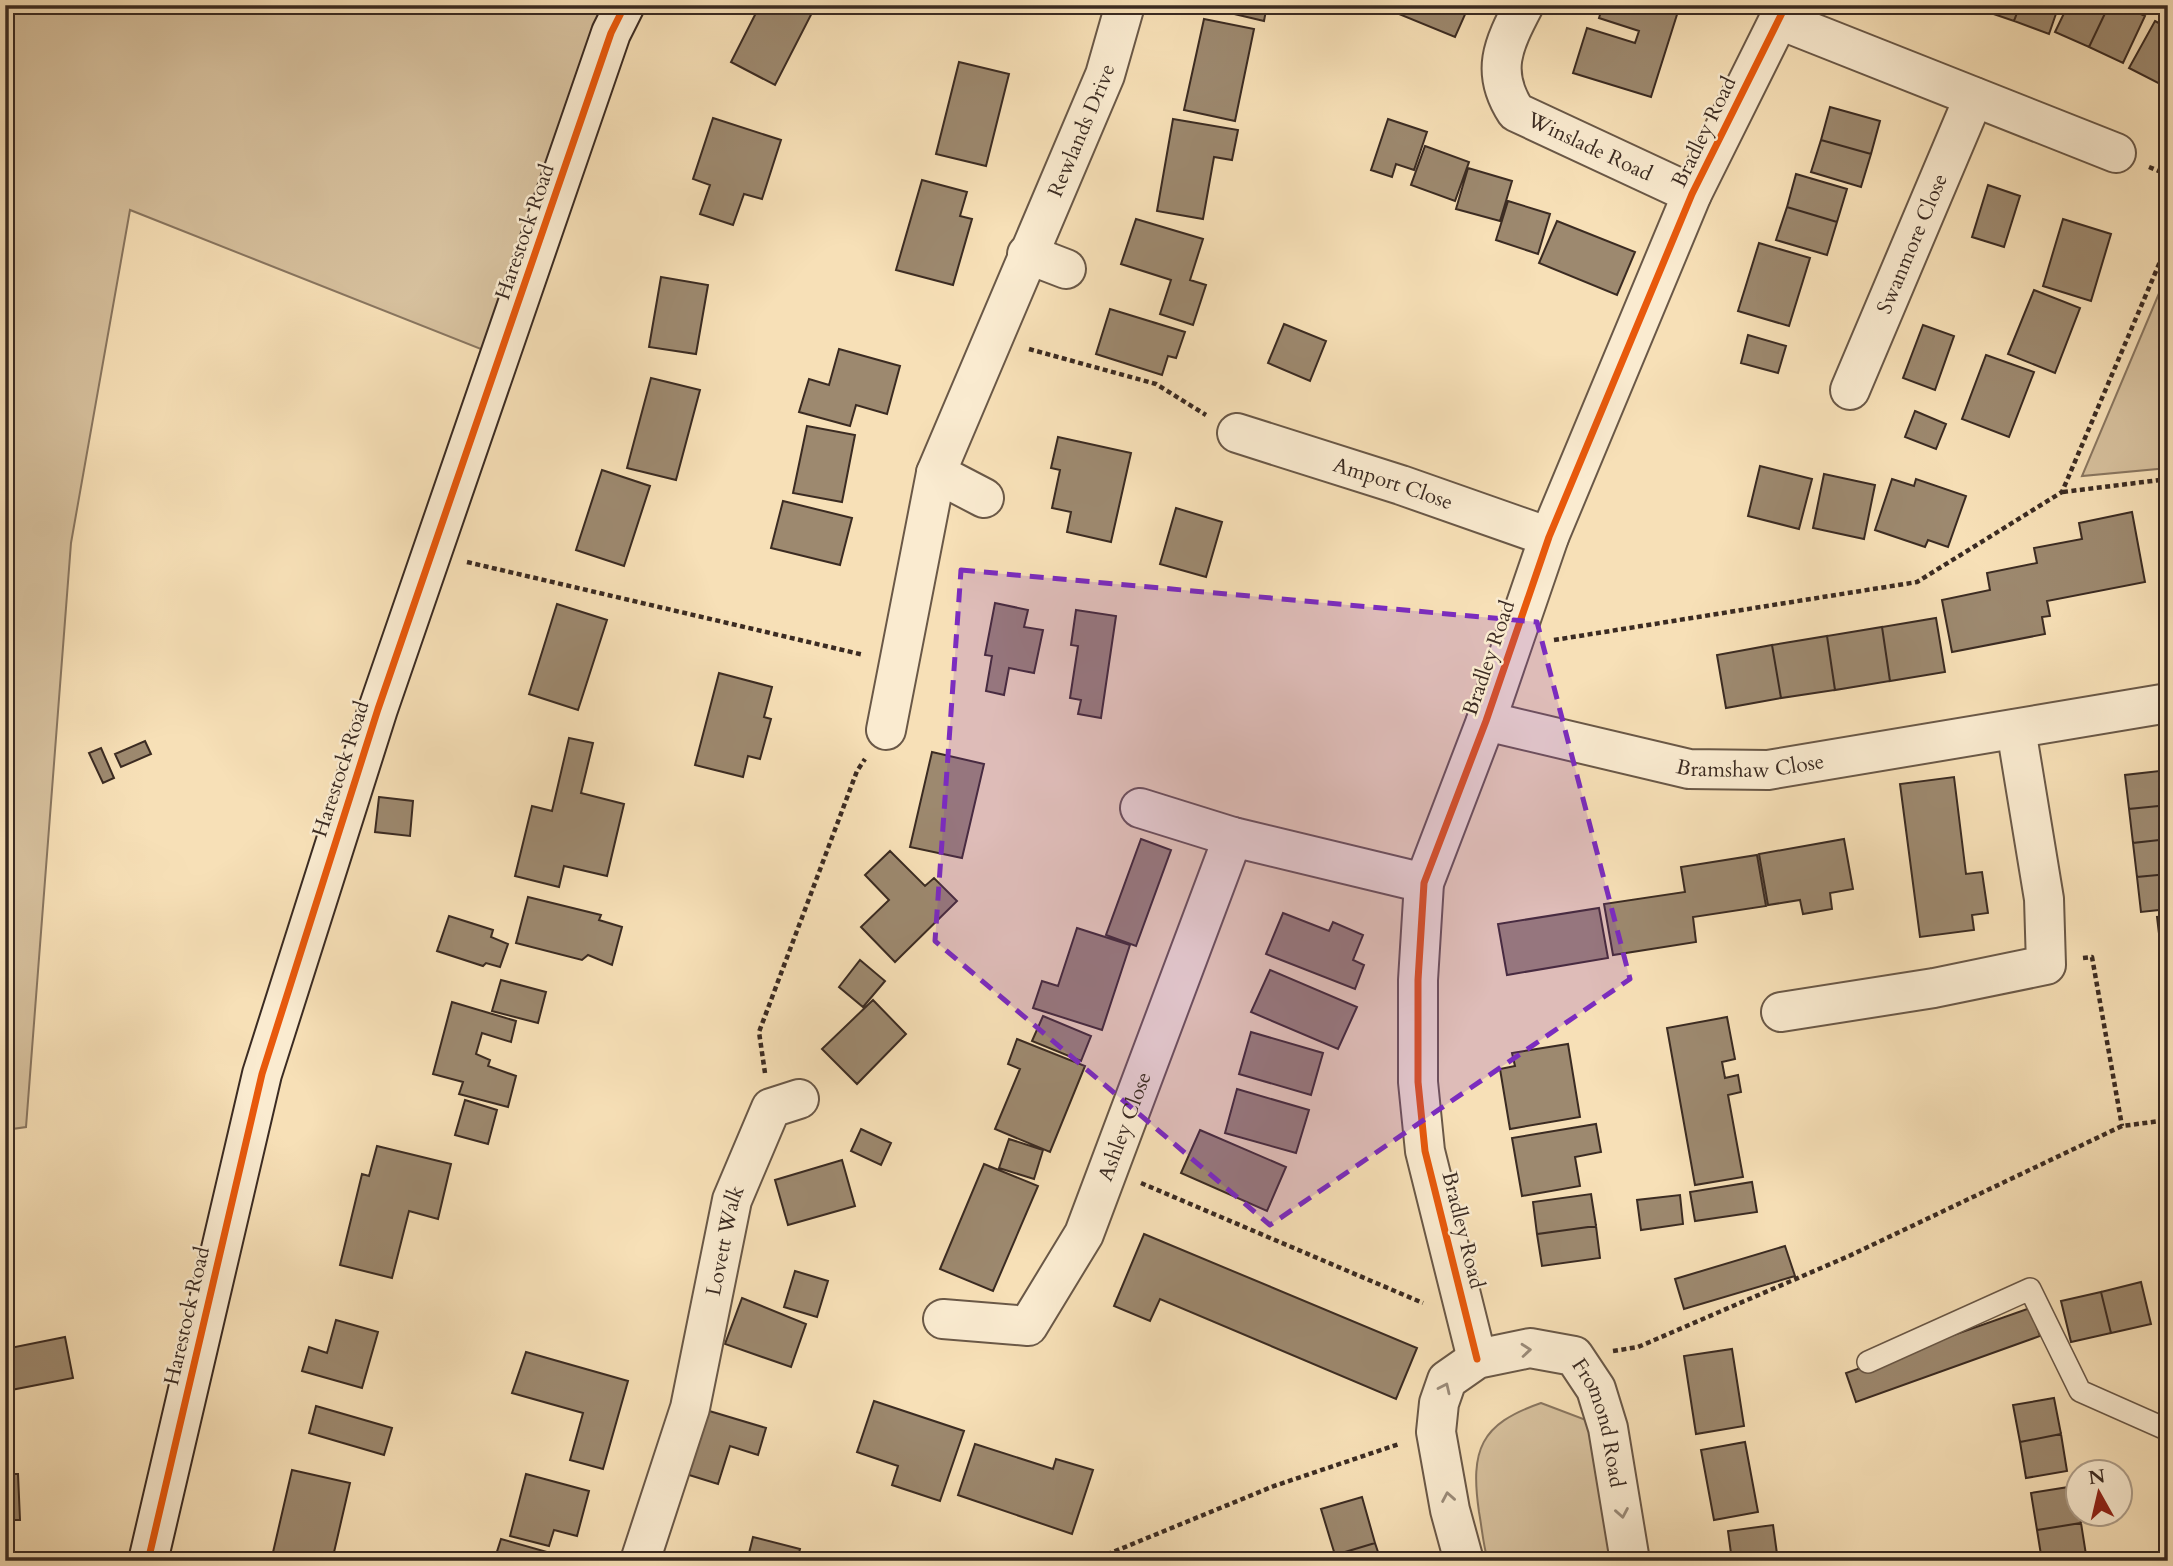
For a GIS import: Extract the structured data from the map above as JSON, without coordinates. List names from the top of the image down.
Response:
{
  "streets": {
    "street": [
      "Rewlands Drive",
      "Bradley Road",
      "Winslade Road",
      "Harestock Road",
      "Swanmore Close",
      "Amport Close",
      "Bramshaw Close",
      "Ashley Close",
      "Lovett Walk",
      "Fromond Road"
    ]
  },
  "crossings": [
    ["Bradley Road", "Winslade Road"],
    ["Bradley Road", "Amport Close"],
    ["Bradley Road", "Bramshaw Close"],
    ["Bradley Road", "Fromond Road"]
  ],
  "north": "top"
}
